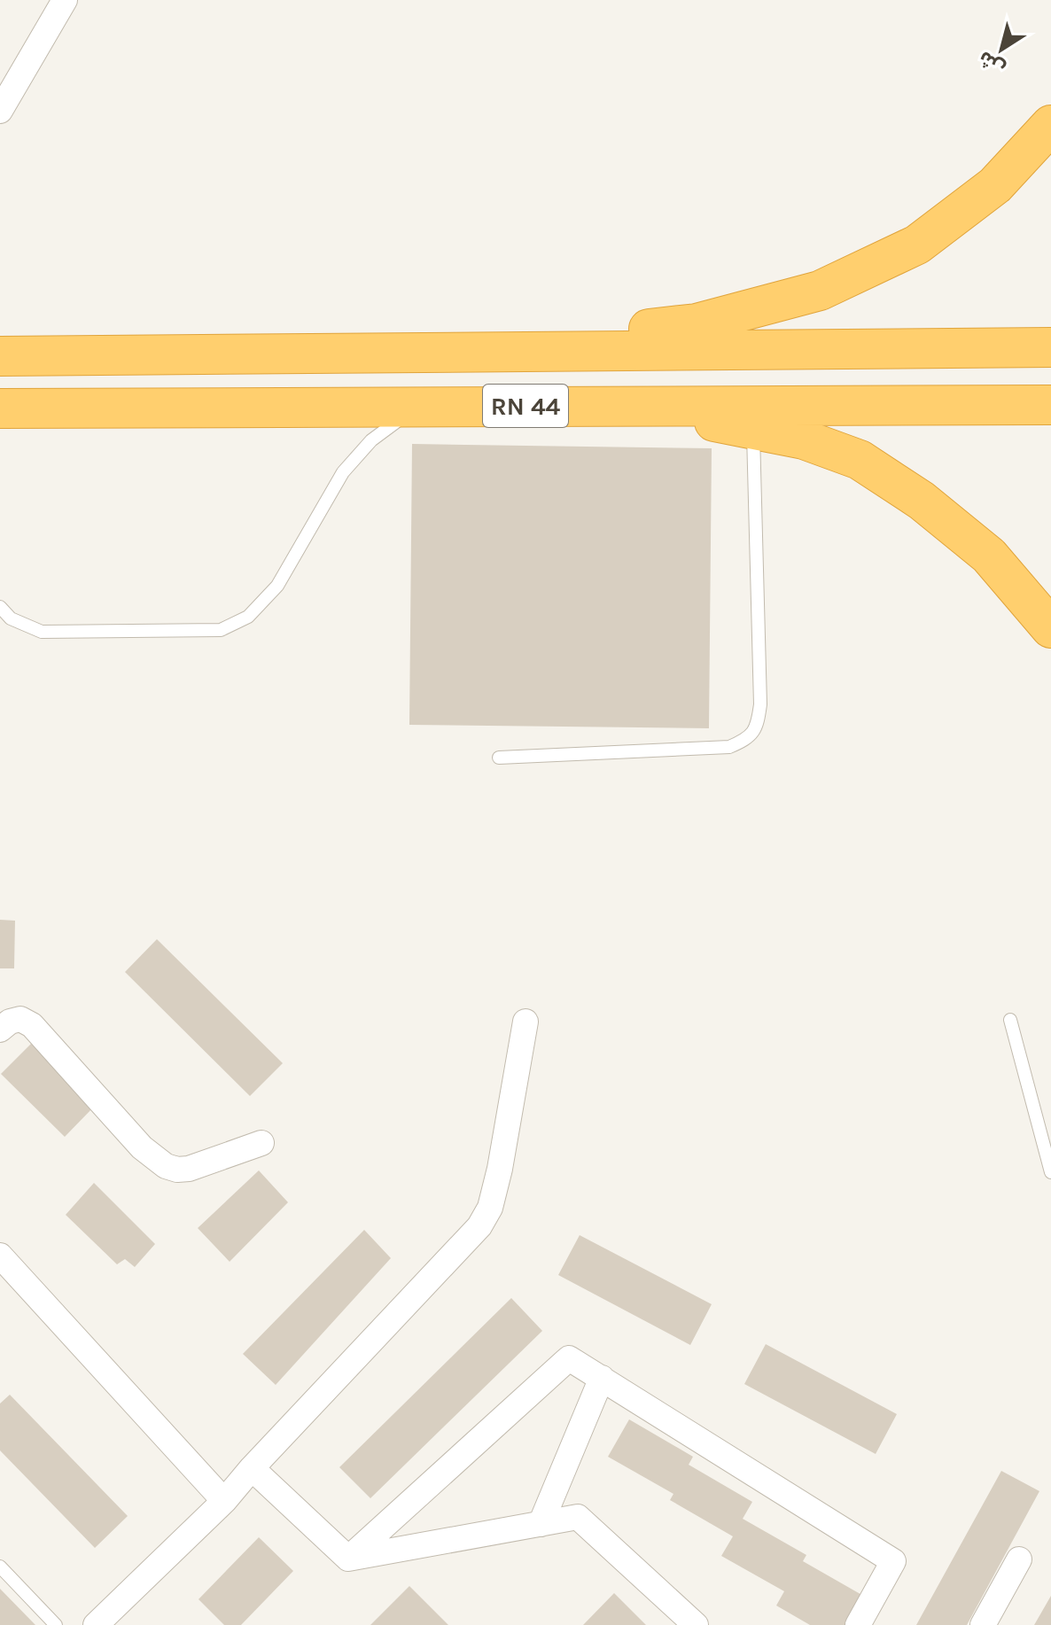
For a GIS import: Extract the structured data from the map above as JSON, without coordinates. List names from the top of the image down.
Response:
{
  "streets": {
    "highway": ["RN 44"]
  },
  "north": "bottom left"
}
